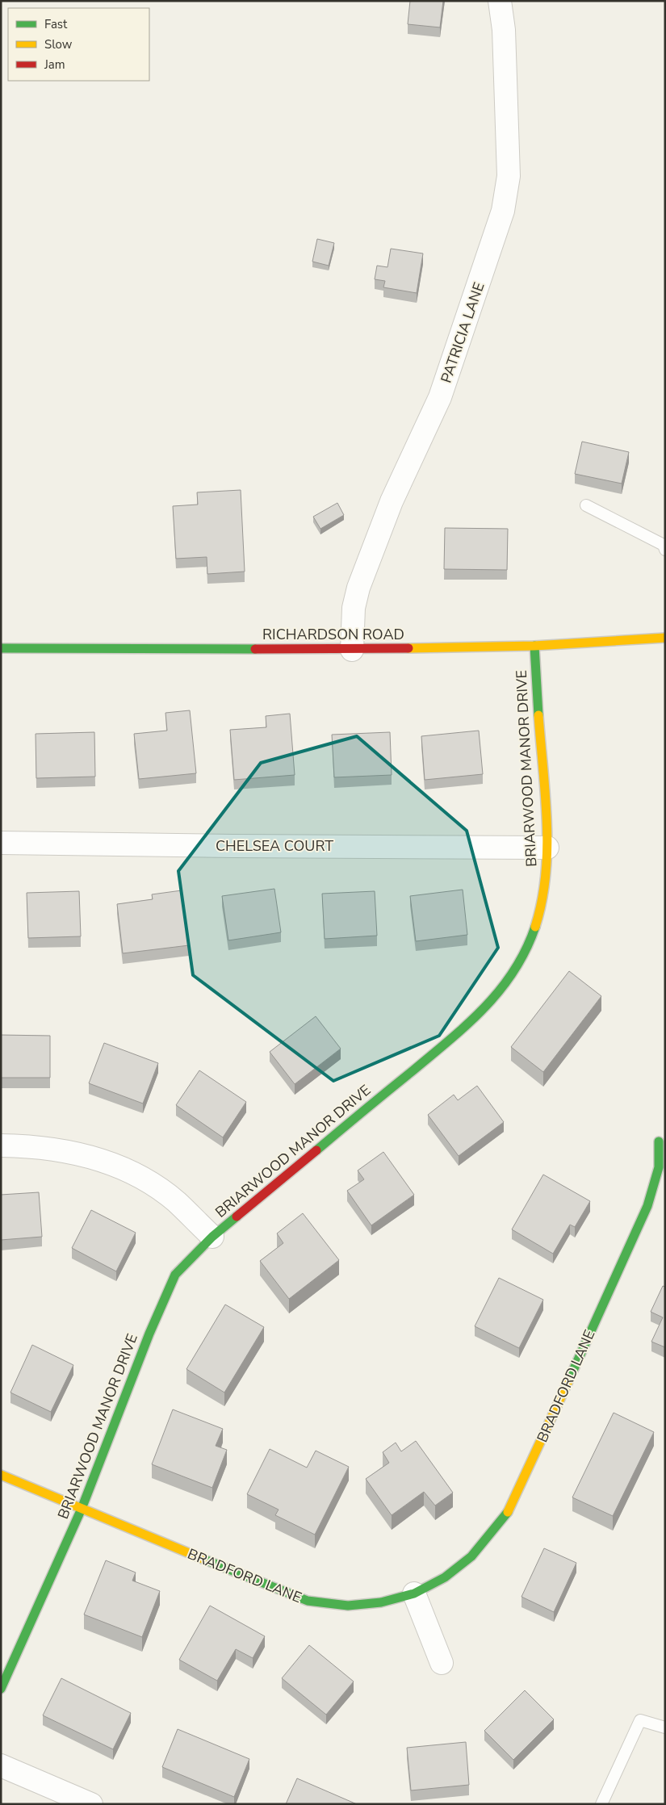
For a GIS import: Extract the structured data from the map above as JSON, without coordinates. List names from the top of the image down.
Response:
{
  "streets": {
    "street": [
      "PATRICIA LANE",
      "RICHARDSON ROAD",
      "BRIARWOOD MANOR DRIVE",
      "CHELSEA COURT",
      "BRADFORD LANE"
    ]
  },
  "crossings": [
    ["PATRICIA LANE", "RICHARDSON ROAD"],
    ["RICHARDSON ROAD", "BRIARWOOD MANOR DRIVE"],
    ["BRIARWOOD MANOR DRIVE", "CHELSEA COURT"],
    ["BRIARWOOD MANOR DRIVE", "BRADFORD LANE"]
  ],
  "legend": ["Fast", "Slow", "Jam"]
}
